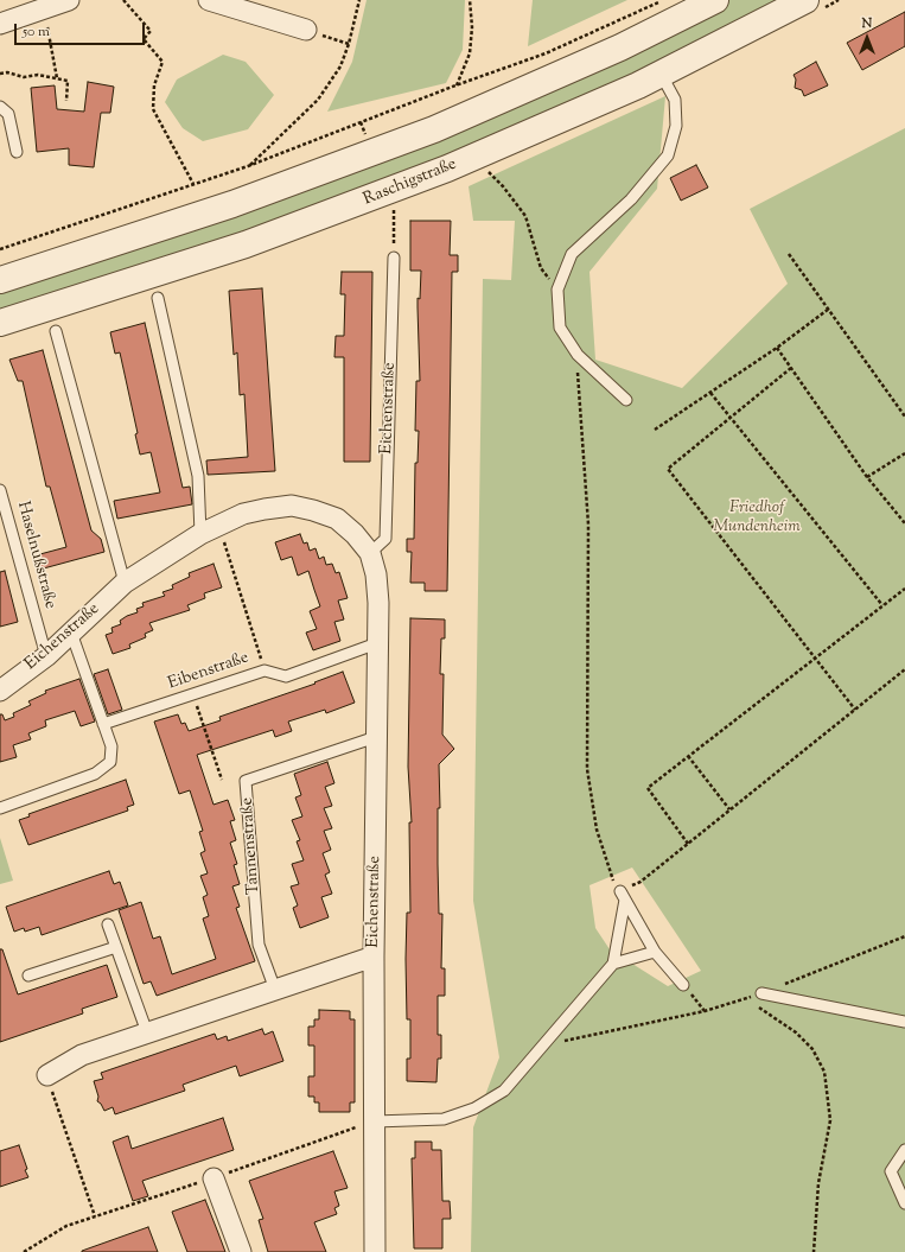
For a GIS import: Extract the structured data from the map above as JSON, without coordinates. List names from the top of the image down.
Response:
{
  "streets": {
    "street": ["Raschigstraße", "Eichenstraße"],
    "lane": ["Haselnußstraße", "Eibenstraße", "Tannenstraße"]
  },
  "crossings": [
    ["Eichenstraße", "Haselnußstraße"],
    ["Eichenstraße", "Eibenstraße"],
    ["Eichenstraße", "Tannenstraße"]
  ],
  "parks": ["Friedhof Mundenheim"],
  "scale_bar": "50 m",
  "north": "top"
}
